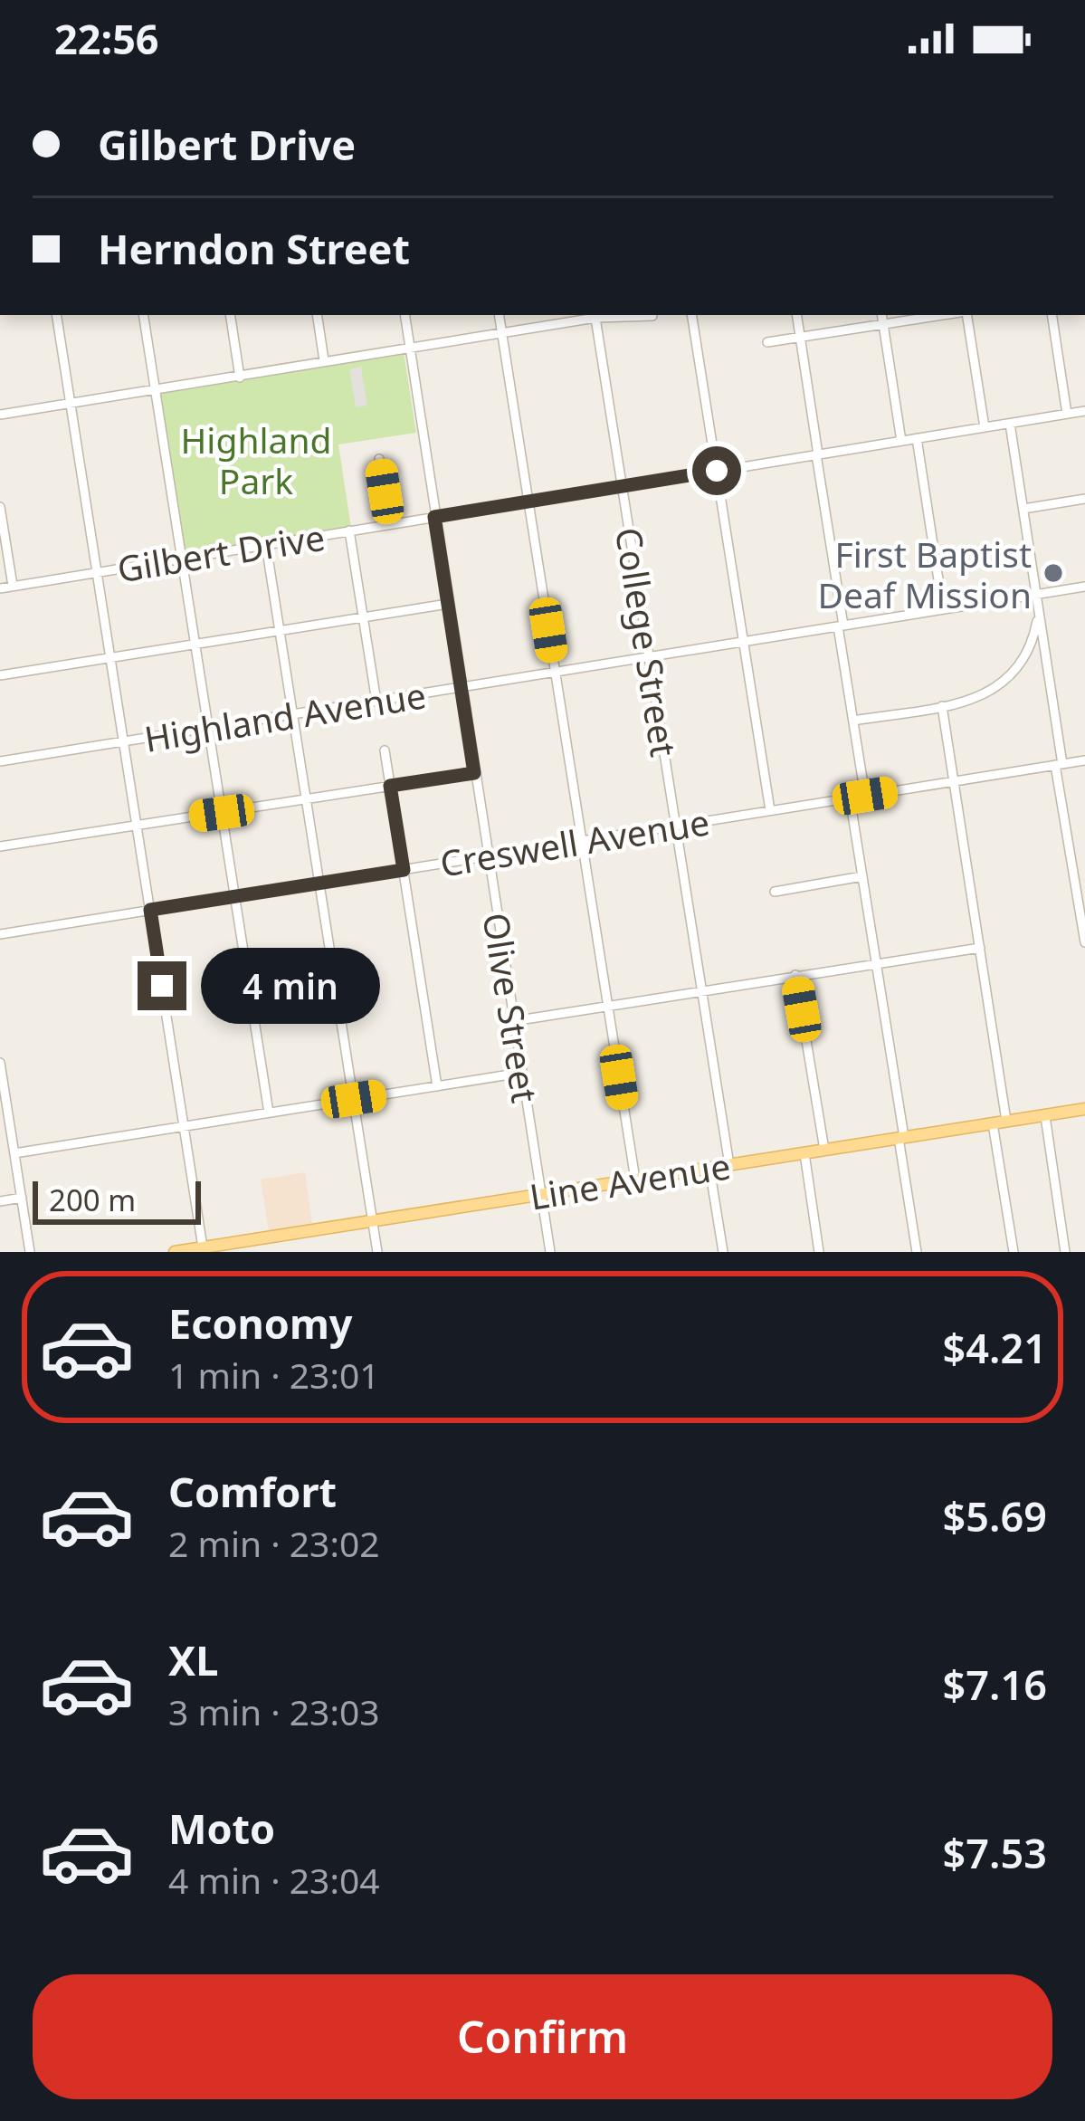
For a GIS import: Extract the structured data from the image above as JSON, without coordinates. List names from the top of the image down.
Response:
{
  "streets": {
    "main road": ["Line Avenue"],
    "street": [
      "Gilbert Drive",
      "College Street",
      "Highland Avenue",
      "Creswell Avenue",
      "Olive Street"
    ]
  },
  "crossings": [
    ["Gilbert Drive", "College Street"],
    ["Gilbert Drive", "Olive Street"],
    ["College Street", "Highland Avenue"],
    ["College Street", "Creswell Avenue"],
    ["College Street", "Line Avenue"],
    ["Highland Avenue", "Olive Street"],
    ["Creswell Avenue", "Olive Street"],
    ["Olive Street", "Line Avenue"]
  ],
  "parks": ["Highland Park"],
  "places": ["First Baptist Deaf Mission"],
  "scale_bar": "200 m",
  "page": {
    "status": "22:56",
    "banner": ["Gilbert Drive", "Herndon Street"],
    "bubble": "4 min",
    "scale": "200 m",
    "list": [
      {
        "name": "Economy",
        "note": "1 min · 23:01",
        "value": "$4.21"
      },
      {
        "name": "Comfort",
        "note": "2 min · 23:02",
        "value": "$5.69"
      },
      {
        "name": "XL",
        "note": "3 min · 23:03",
        "value": "$7.16"
      },
      {
        "name": "Moto",
        "note": "4 min · 23:04",
        "value": "$7.53"
      }
    ],
    "buttons": "Confirm"
  }
}
